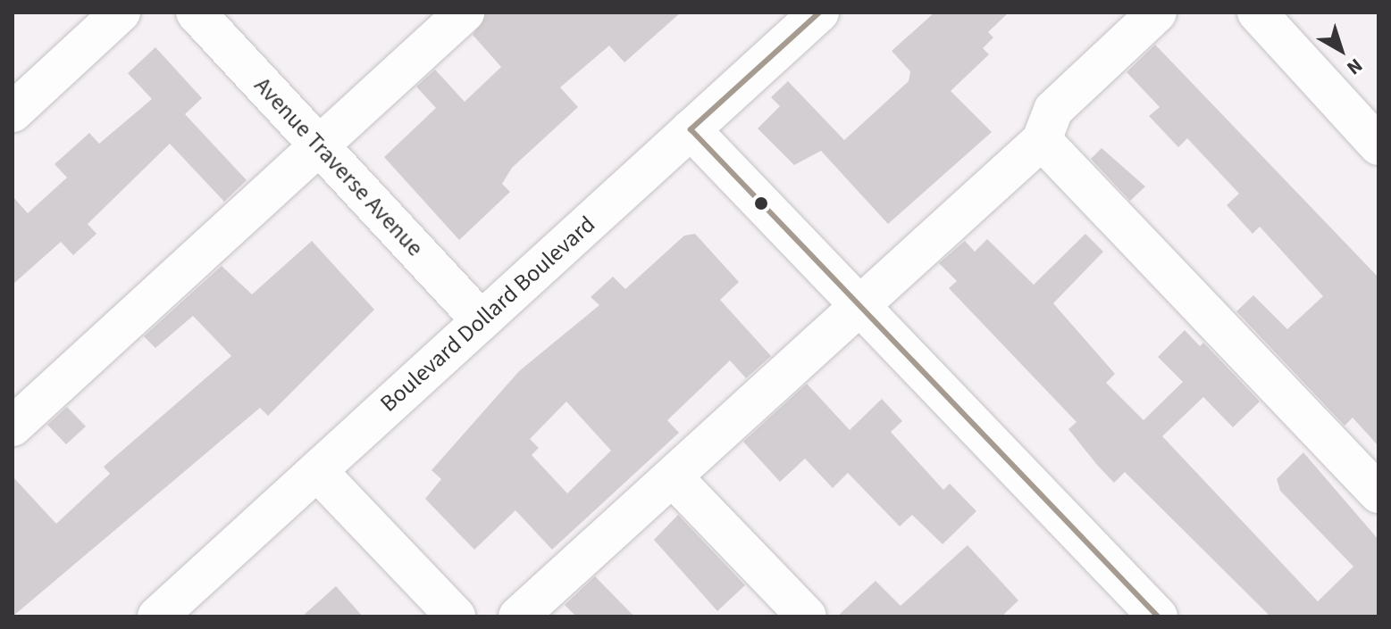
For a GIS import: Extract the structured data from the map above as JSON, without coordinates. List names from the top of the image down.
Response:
{
  "streets": {
    "street": ["Avenue Traverse Avenue", "Boulevard Dollard Boulevard"]
  },
  "crossings": [
    ["Avenue Traverse Avenue", "Boulevard Dollard Boulevard"]
  ],
  "north": "bottom right"
}
